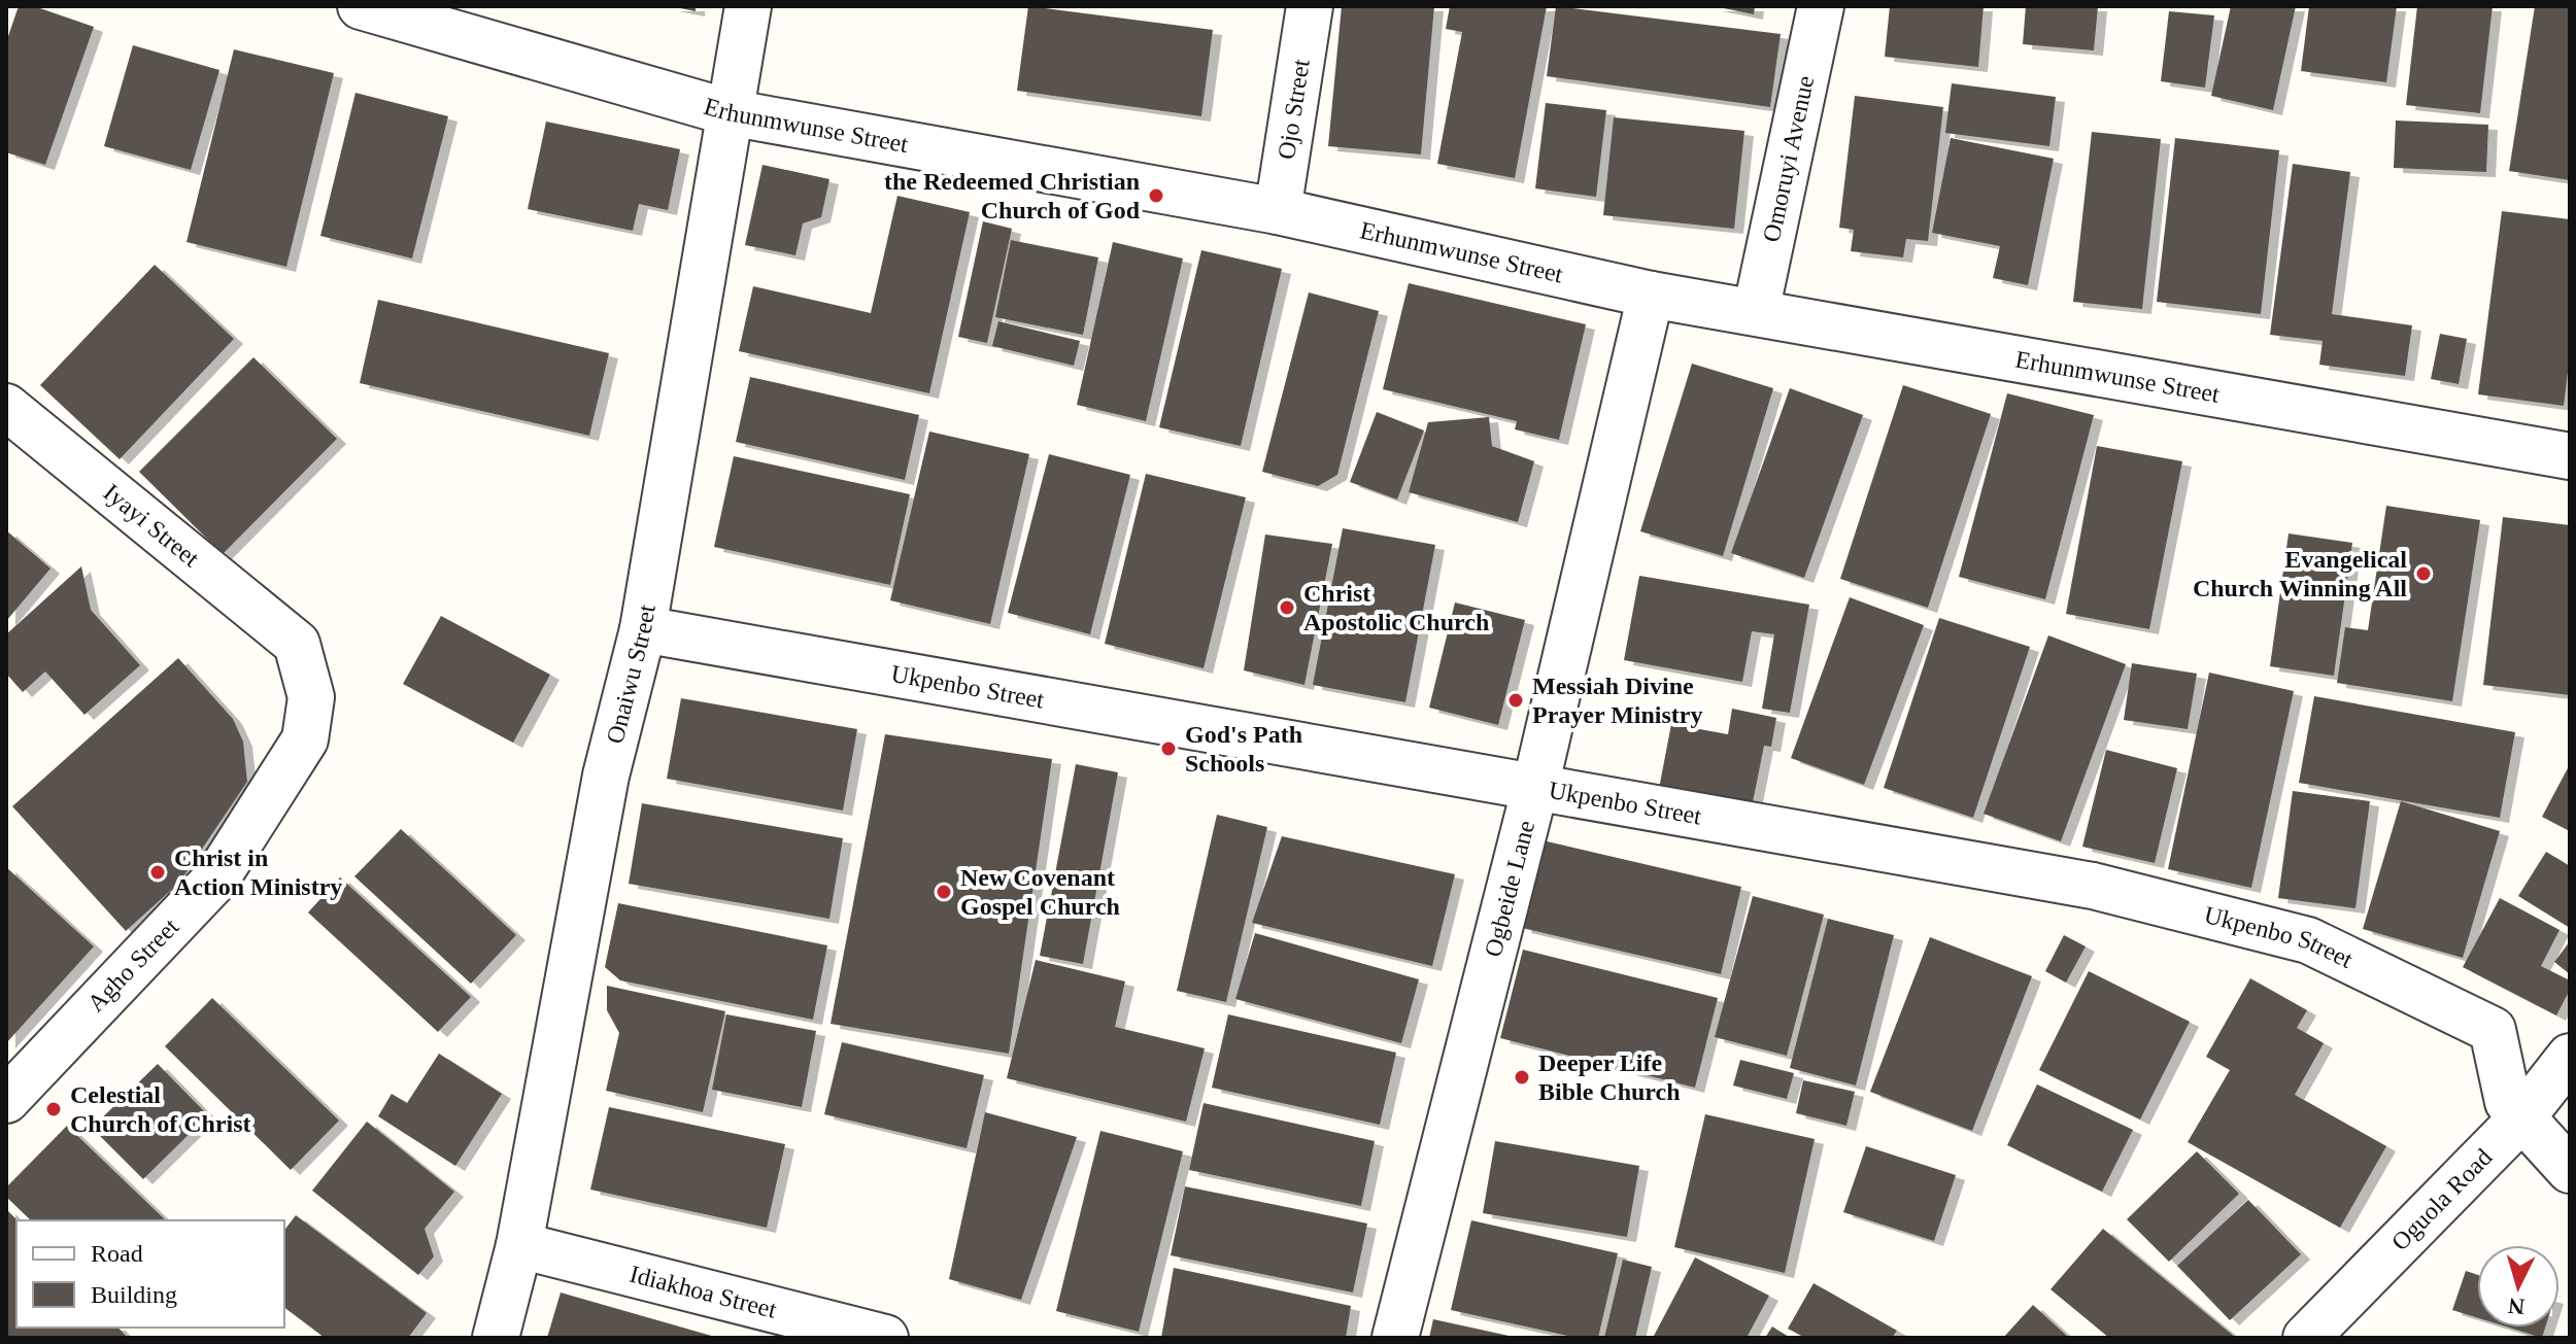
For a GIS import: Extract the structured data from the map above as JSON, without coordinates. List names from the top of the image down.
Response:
{
  "streets": {
    "street": [
      "Ojo Street",
      "Erhunmwunse Street",
      "Omoruyi Avenue",
      "Iyayi Street",
      "Onaiwu Street",
      "Ukpenbo Street",
      "Ogbeide Lane",
      "Agho Street",
      "Oguola Road",
      "Idiakhoa Street"
    ]
  },
  "crossings": [
    ["Ojo Street", "Erhunmwunse Street"],
    ["Erhunmwunse Street", "Omoruyi Avenue"],
    ["Erhunmwunse Street", "Onaiwu Street"],
    ["Erhunmwunse Street", "Ogbeide Lane"],
    ["Iyayi Street", "Agho Street"],
    ["Onaiwu Street", "Ukpenbo Street"],
    ["Onaiwu Street", "Idiakhoa Street"],
    ["Ukpenbo Street", "Ogbeide Lane"],
    ["Ukpenbo Street", "Oguola Road"]
  ],
  "places": [
    "the Redeemed Christian Church of God",
    "Evangelical Church Winning All",
    "Christ Apostolic Church",
    "Messiah Divine Prayer Ministry",
    "God's Path Schools",
    "Christ in Action Ministry",
    "New Covenant Gospel Church",
    "Deeper Life Bible Church",
    "Celestial Church of Christ"
  ],
  "legend": ["Road", "Building"],
  "north": "bottom"
}
